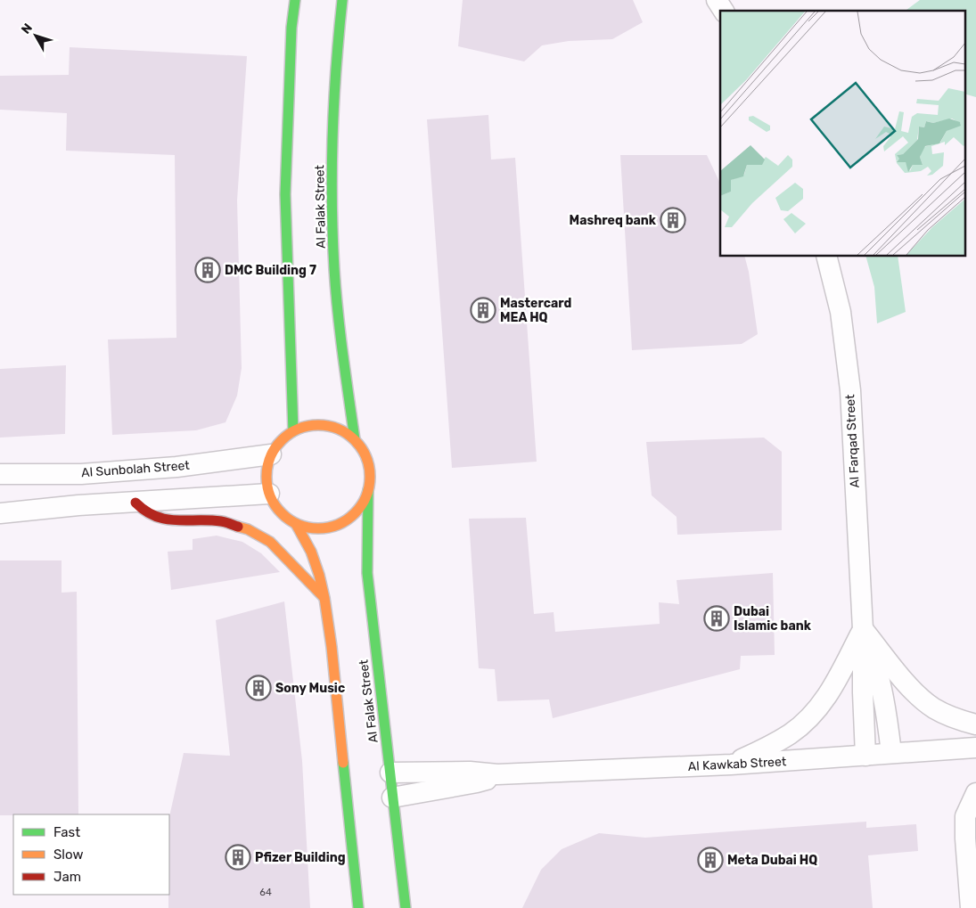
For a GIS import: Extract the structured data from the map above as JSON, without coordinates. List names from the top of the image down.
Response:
{
  "streets": {
    "street": [
      "Al Falak Street",
      "Al Farqad Street",
      "Al Sunbolah Street",
      "Al Kawkab Street"
    ]
  },
  "crossings": [
    ["Al Falak Street", "Al Sunbolah Street"],
    ["Al Falak Street", "Al Kawkab Street"],
    ["Al Farqad Street", "Al Kawkab Street"]
  ],
  "places": {
    "building": [
      "Mashreq bank",
      "DMC Building 7",
      "Mastercard MEA HQ",
      "Dubai Islamic bank",
      "Sony Music",
      "Pfizer Building",
      "Meta Dubai HQ"
    ]
  },
  "house_numbers": ["64"],
  "legend": ["Fast", "Slow", "Jam"],
  "north": "top left"
}
